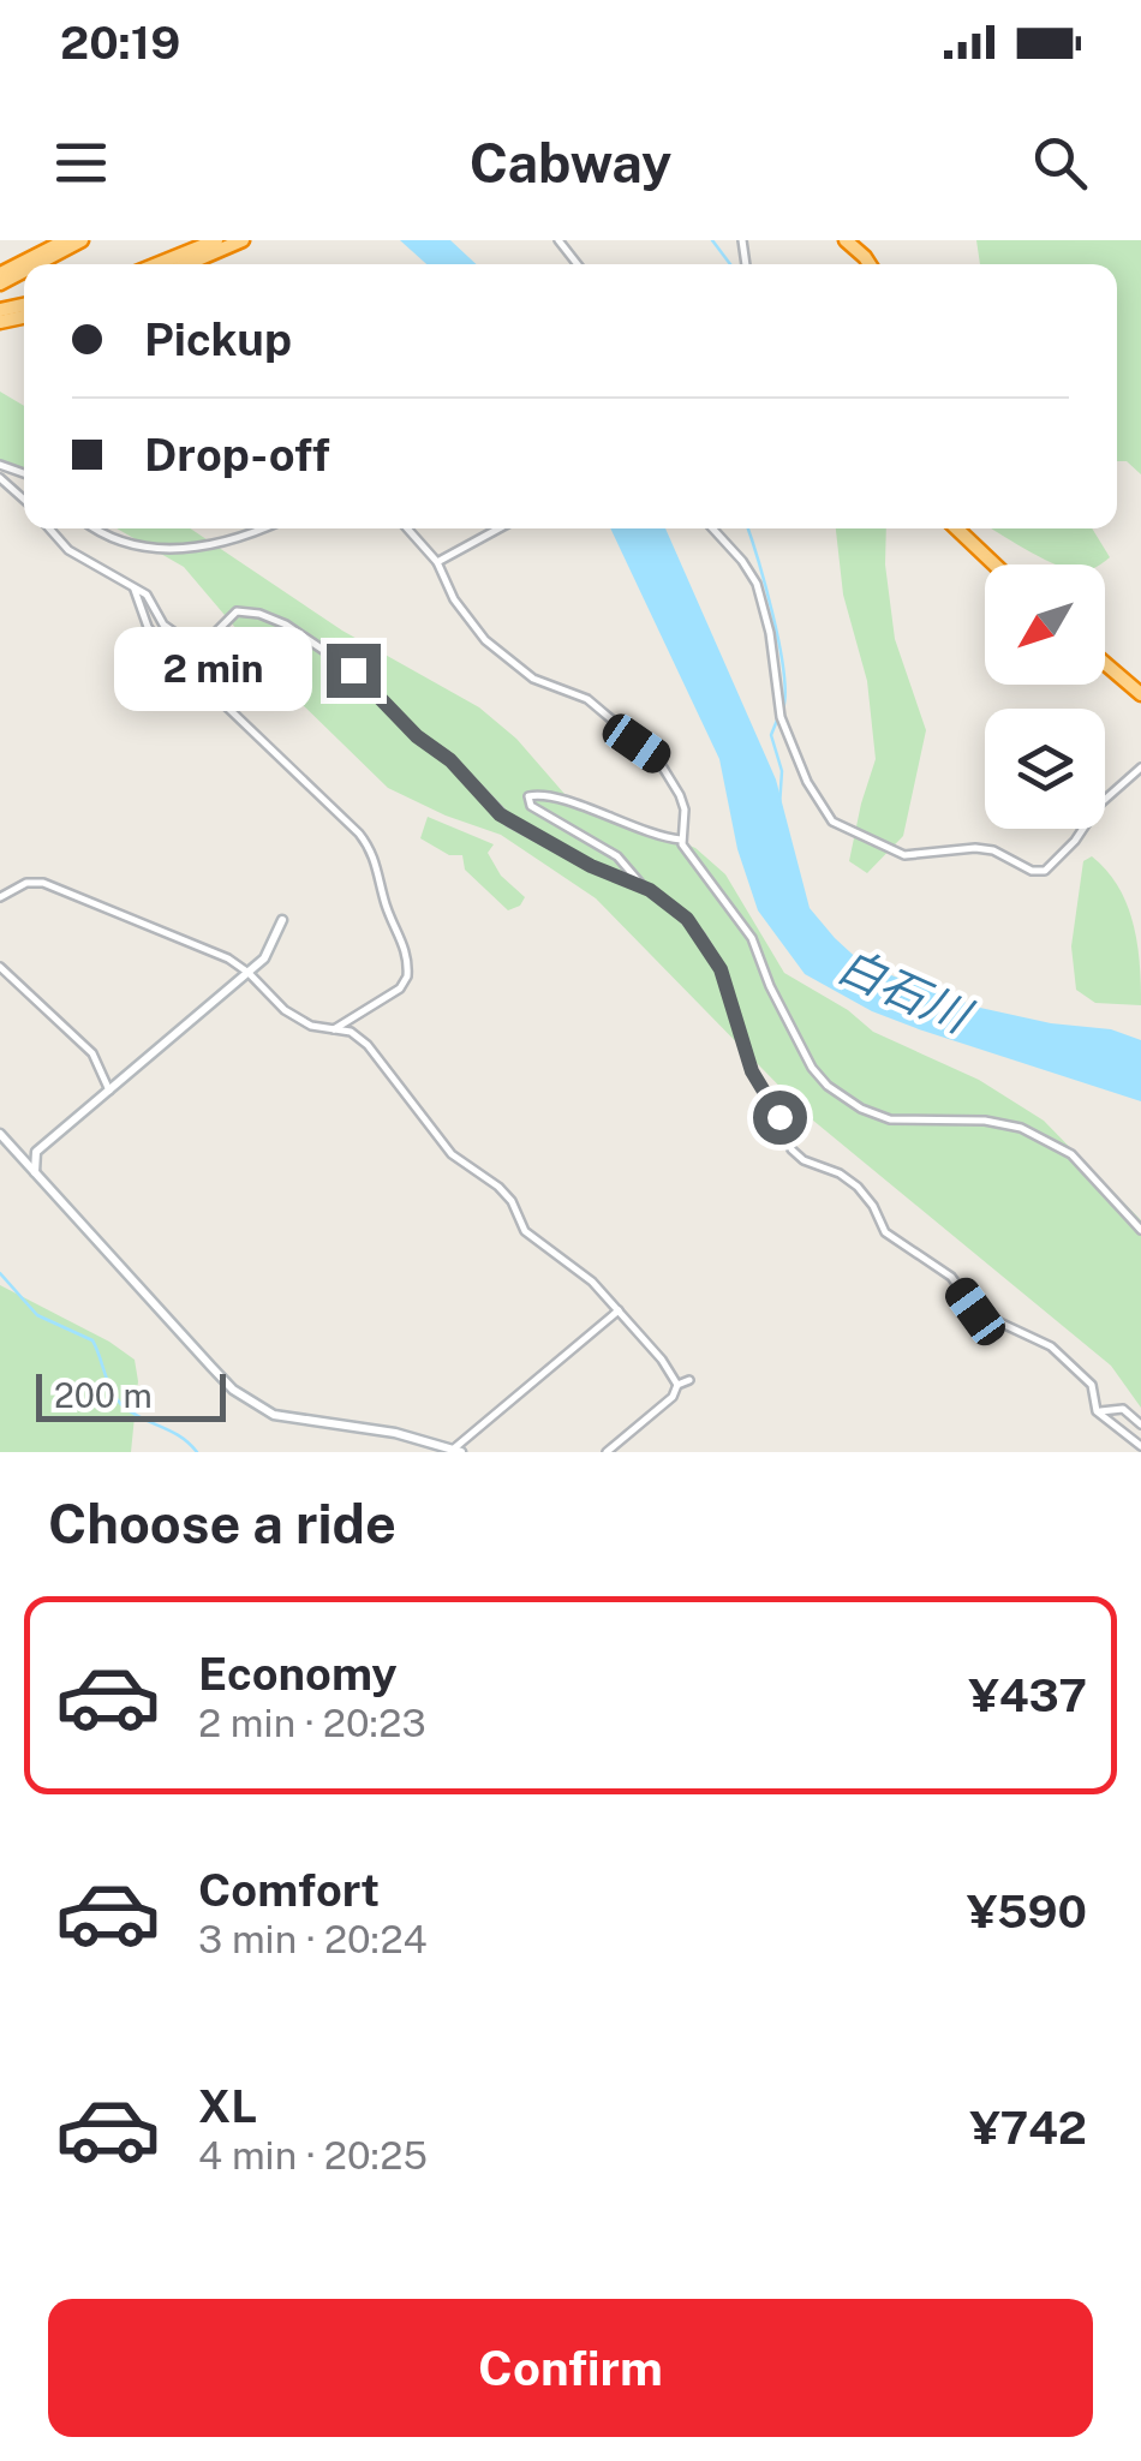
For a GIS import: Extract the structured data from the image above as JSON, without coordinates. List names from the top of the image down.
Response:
{
  "water": ["白石川"],
  "scale_bar": "200 m",
  "north": "bottom left",
  "page": {
    "status": "20:19",
    "header": "Cabway",
    "banner": ["Pickup", "Drop-off"],
    "bubble": "2 min",
    "scale": "200 m",
    "heading": "Choose a ride",
    "list": [
      {
        "name": "Economy",
        "note": "2 min · 20:23",
        "value": "¥437"
      },
      {
        "name": "Comfort",
        "note": "3 min · 20:24",
        "value": "¥590"
      },
      {
        "name": "XL",
        "note": "4 min · 20:25",
        "value": "¥742"
      }
    ],
    "buttons": "Confirm"
  }
}
